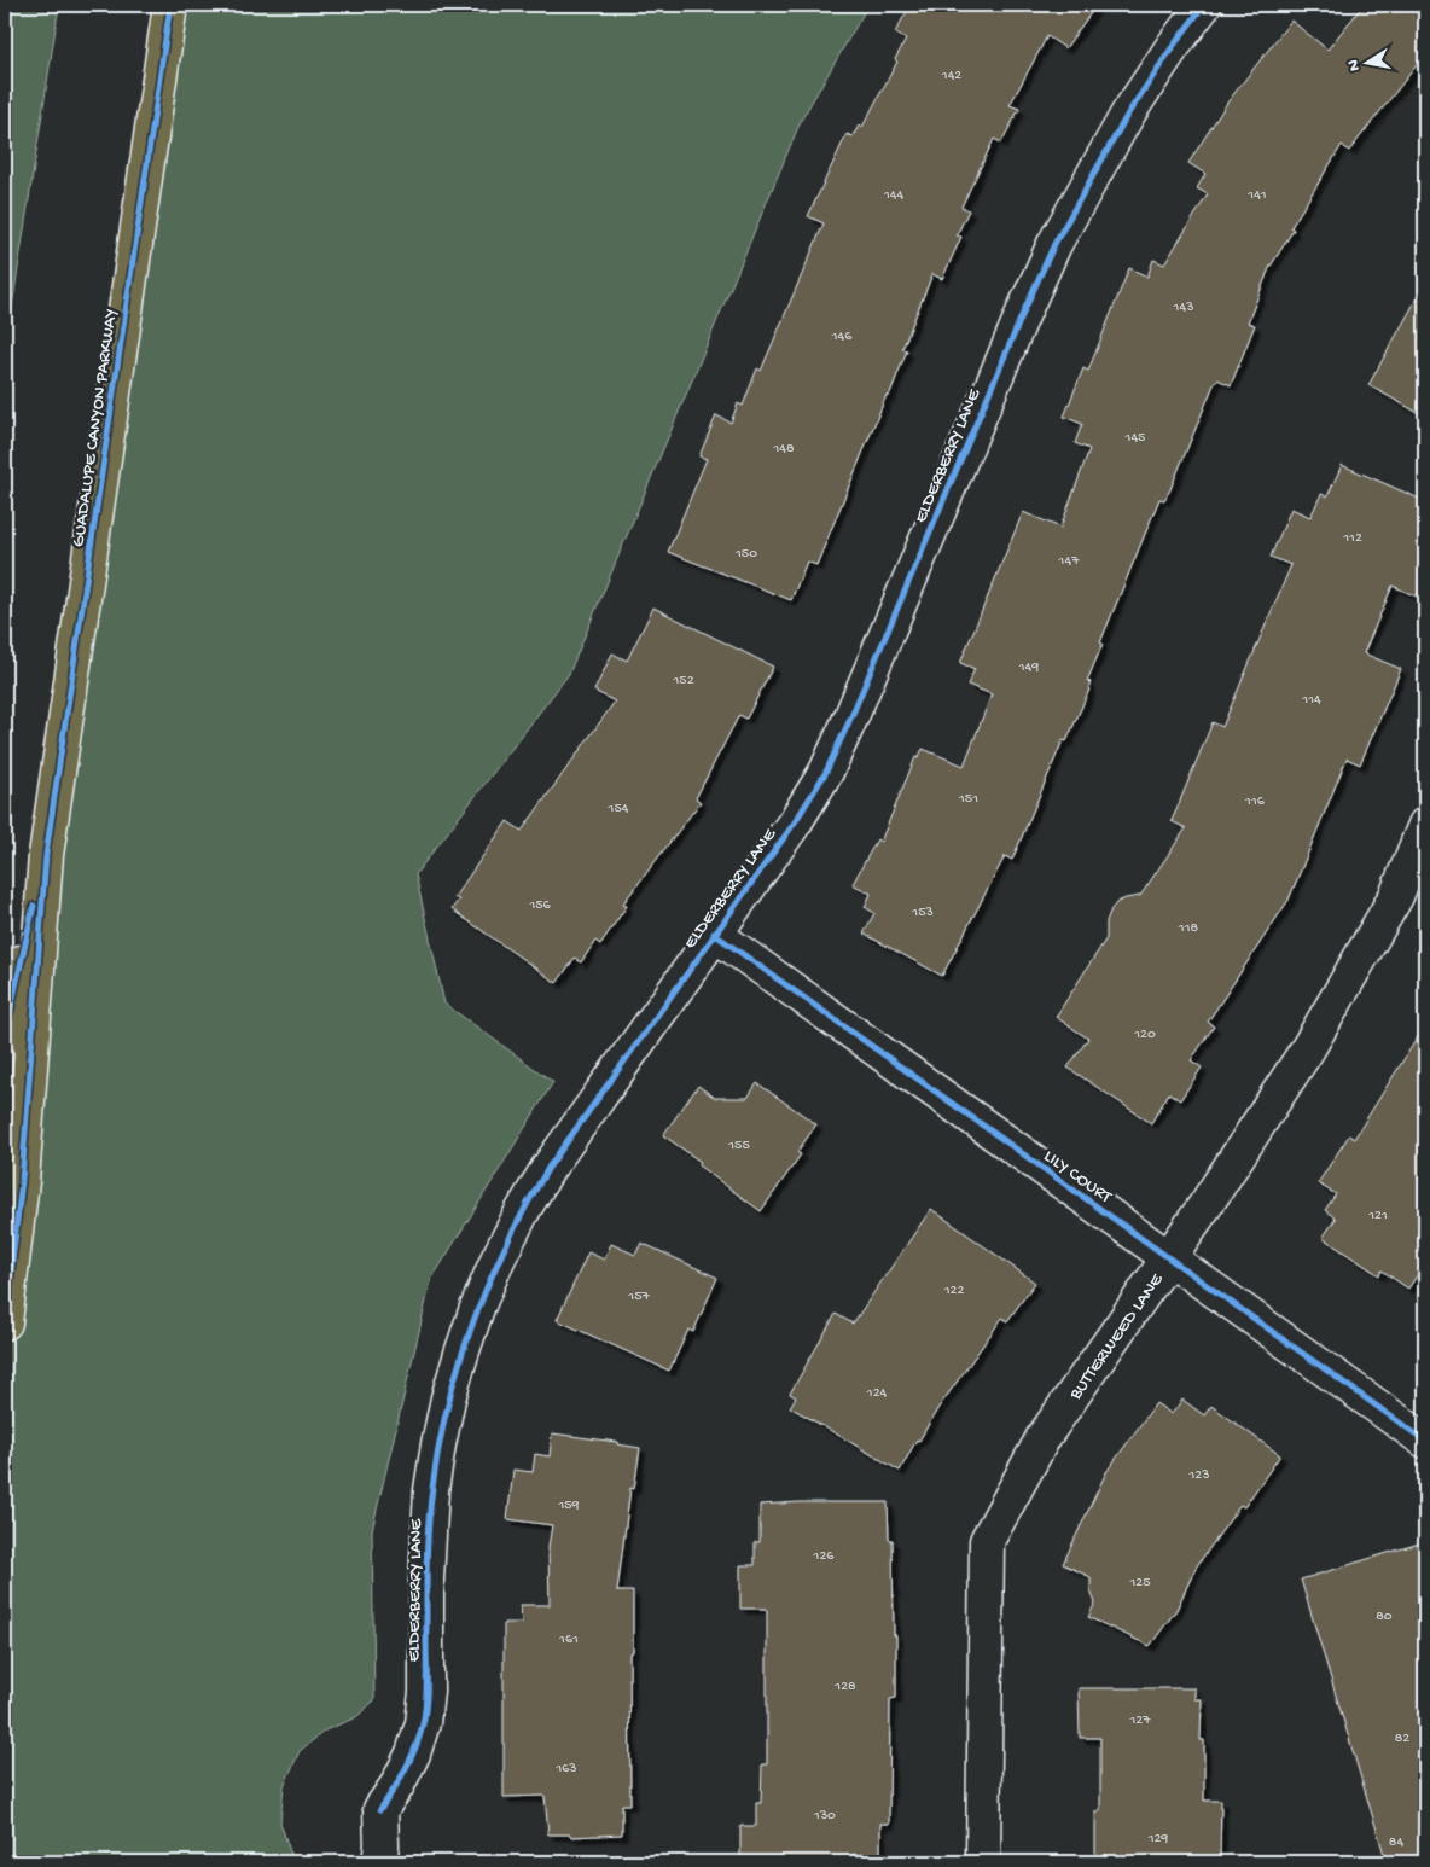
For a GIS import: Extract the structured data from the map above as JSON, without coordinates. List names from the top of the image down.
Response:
{
  "streets": {
    "main road": ["GUADALUPE CANYON PARKWAY"],
    "street": ["ELDERBERRY LANE", "LILY COURT", "BUTTERWEED LANE"]
  },
  "crossings": [
    ["ELDERBERRY LANE", "LILY COURT"],
    ["LILY COURT", "BUTTERWEED LANE"]
  ],
  "house_numbers": [
    "142",
    "144",
    "141",
    "143",
    "146",
    "145",
    "148",
    "112",
    "150",
    "147",
    "149",
    "152",
    "114",
    "151",
    "116",
    "154",
    "156",
    "153",
    "118",
    "120",
    "155",
    "121",
    "122",
    "157",
    "124",
    "123",
    "159",
    "126",
    "125",
    "80",
    "161",
    "128",
    "127",
    "82",
    "163",
    "130",
    "129",
    "84"
  ],
  "north": "left"
}
